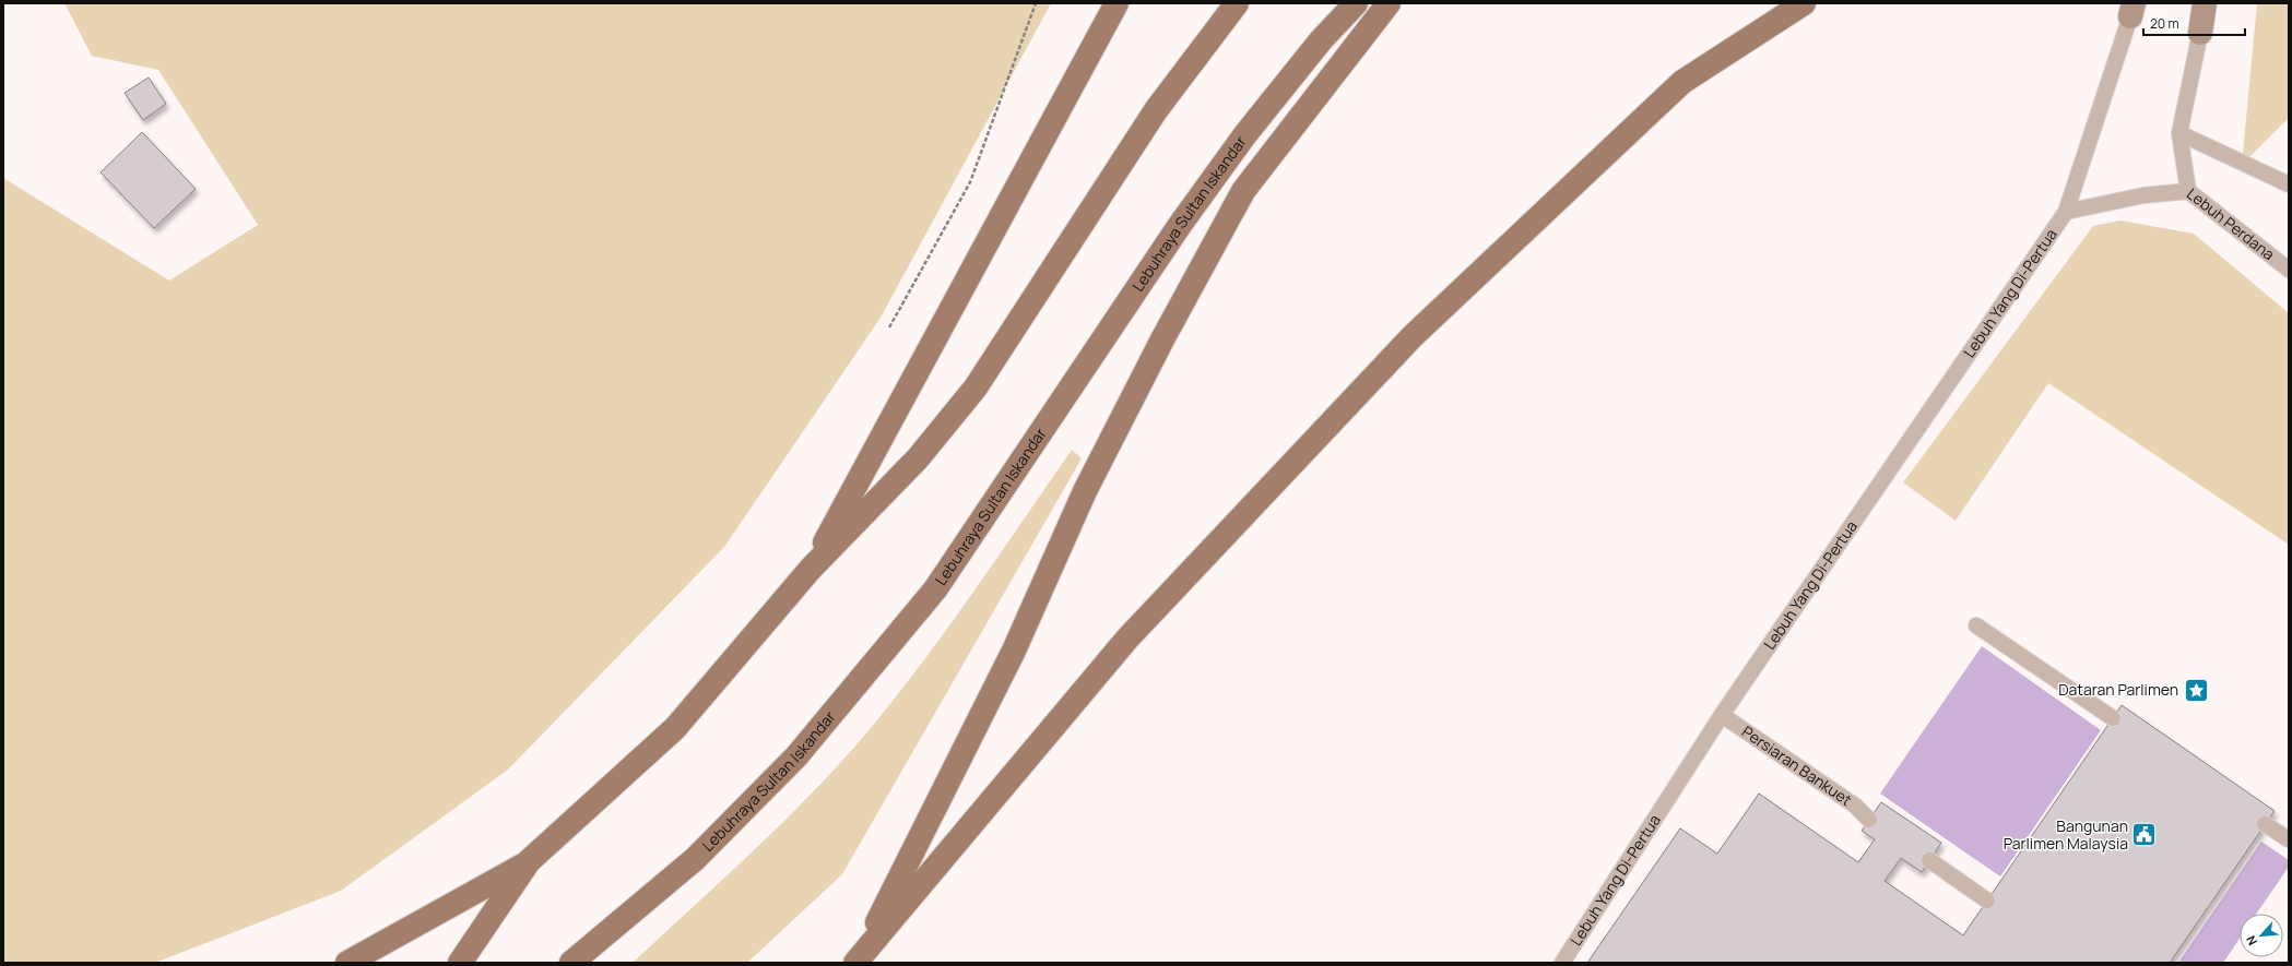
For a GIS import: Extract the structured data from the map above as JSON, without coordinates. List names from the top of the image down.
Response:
{
  "streets": {
    "main road": ["Lebuhraya Sultan Iskandar"],
    "lane": ["Lebuh Perdana", "Lebuh Yang Di-Pertua", "Persiaran Bankuet"]
  },
  "crossings": [
    ["Lebuh Perdana", "Lebuh Yang Di-Pertua"],
    ["Lebuh Yang Di-Pertua", "Persiaran Bankuet"]
  ],
  "places": {
    "place": ["Dataran Parlimen"],
    "public building": ["Bangunan Parlimen Malaysia"]
  },
  "scale_bar": "20 m",
  "north": "bottom left"
}
